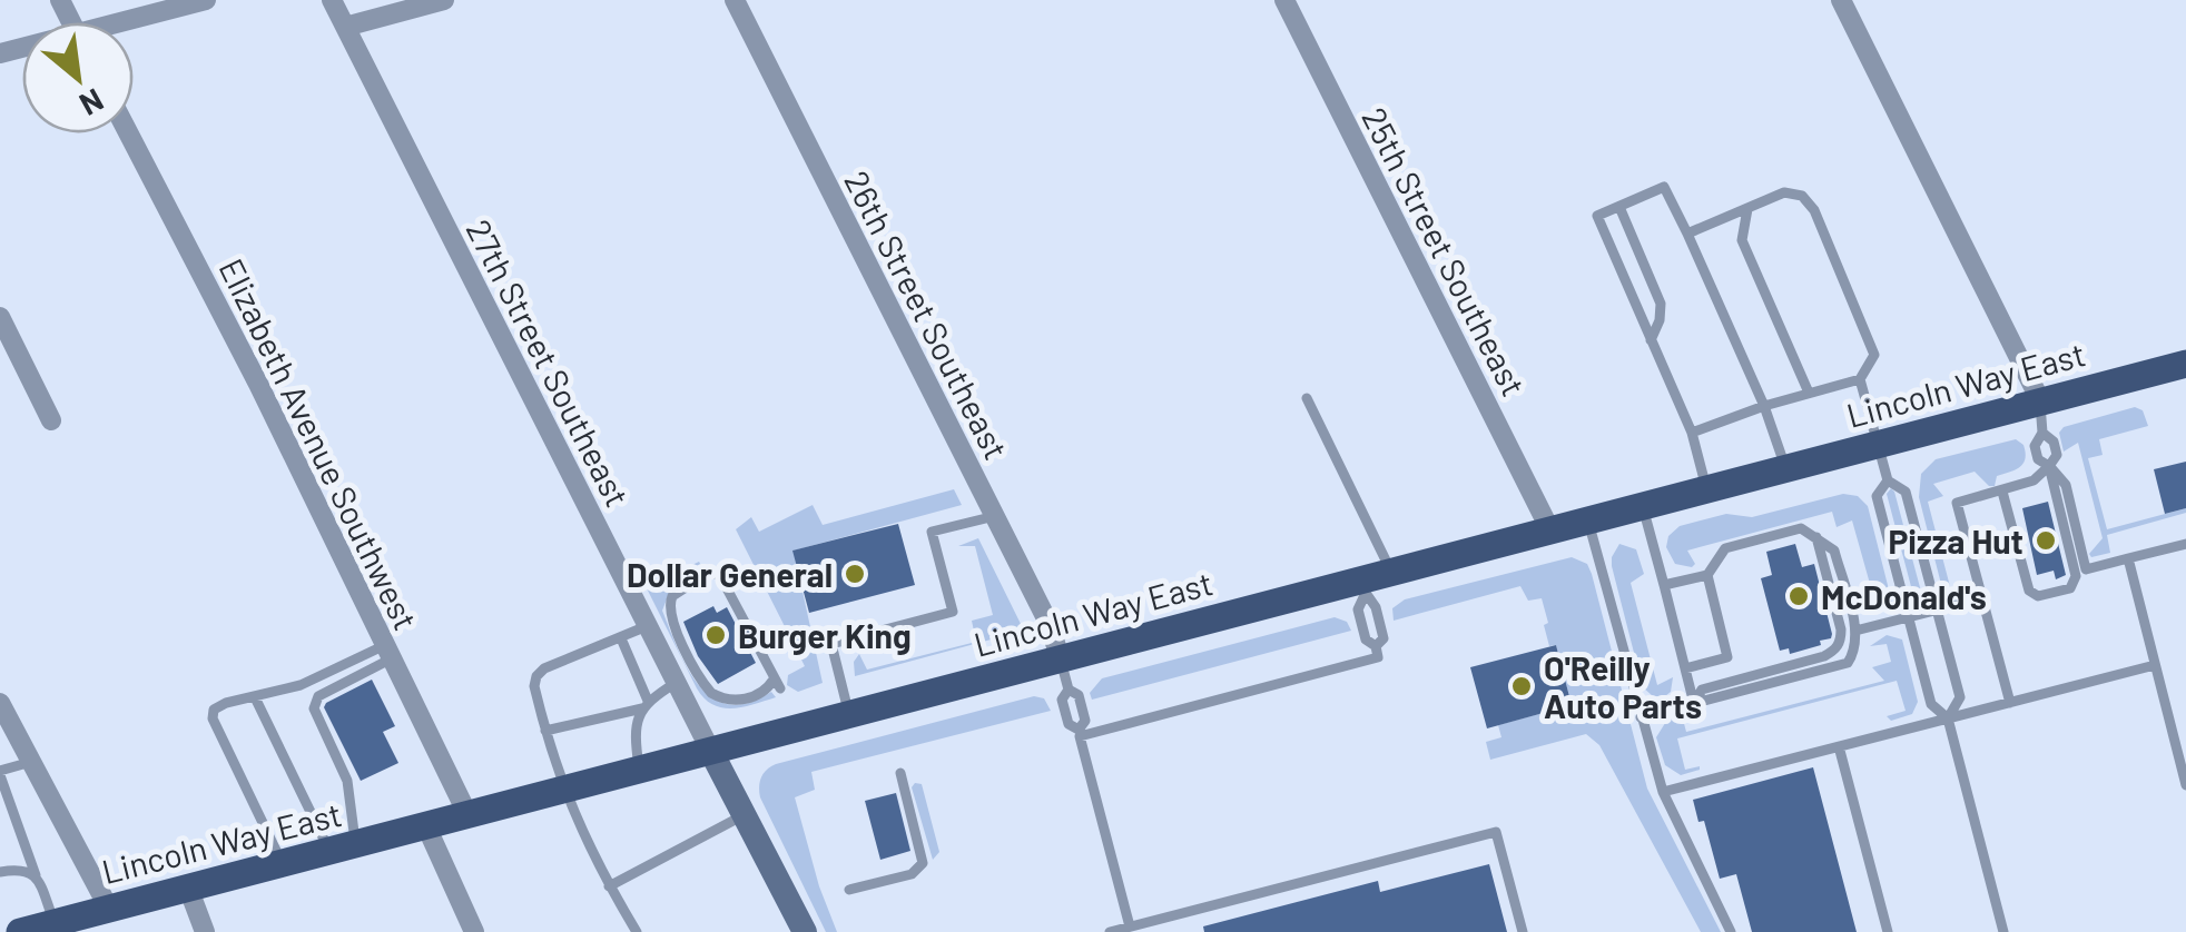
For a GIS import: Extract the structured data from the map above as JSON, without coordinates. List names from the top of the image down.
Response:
{
  "streets": {
    "main road": ["Lincoln Way East"],
    "street": [
      "25th Street Southeast",
      "26th Street Southeast",
      "27th Street Southeast",
      "Elizabeth Avenue Southwest"
    ]
  },
  "crossings": [
    ["25th Street Southeast", "Lincoln Way East"],
    ["26th Street Southeast", "Lincoln Way East"],
    ["27th Street Southeast", "Lincoln Way East"],
    ["Lincoln Way East", "Elizabeth Avenue Southwest"]
  ],
  "places": [
    "Pizza Hut",
    "Dollar General",
    "McDonald's",
    "Burger King",
    "O'Reilly Auto Parts"
  ],
  "north": "bottom right"
}
